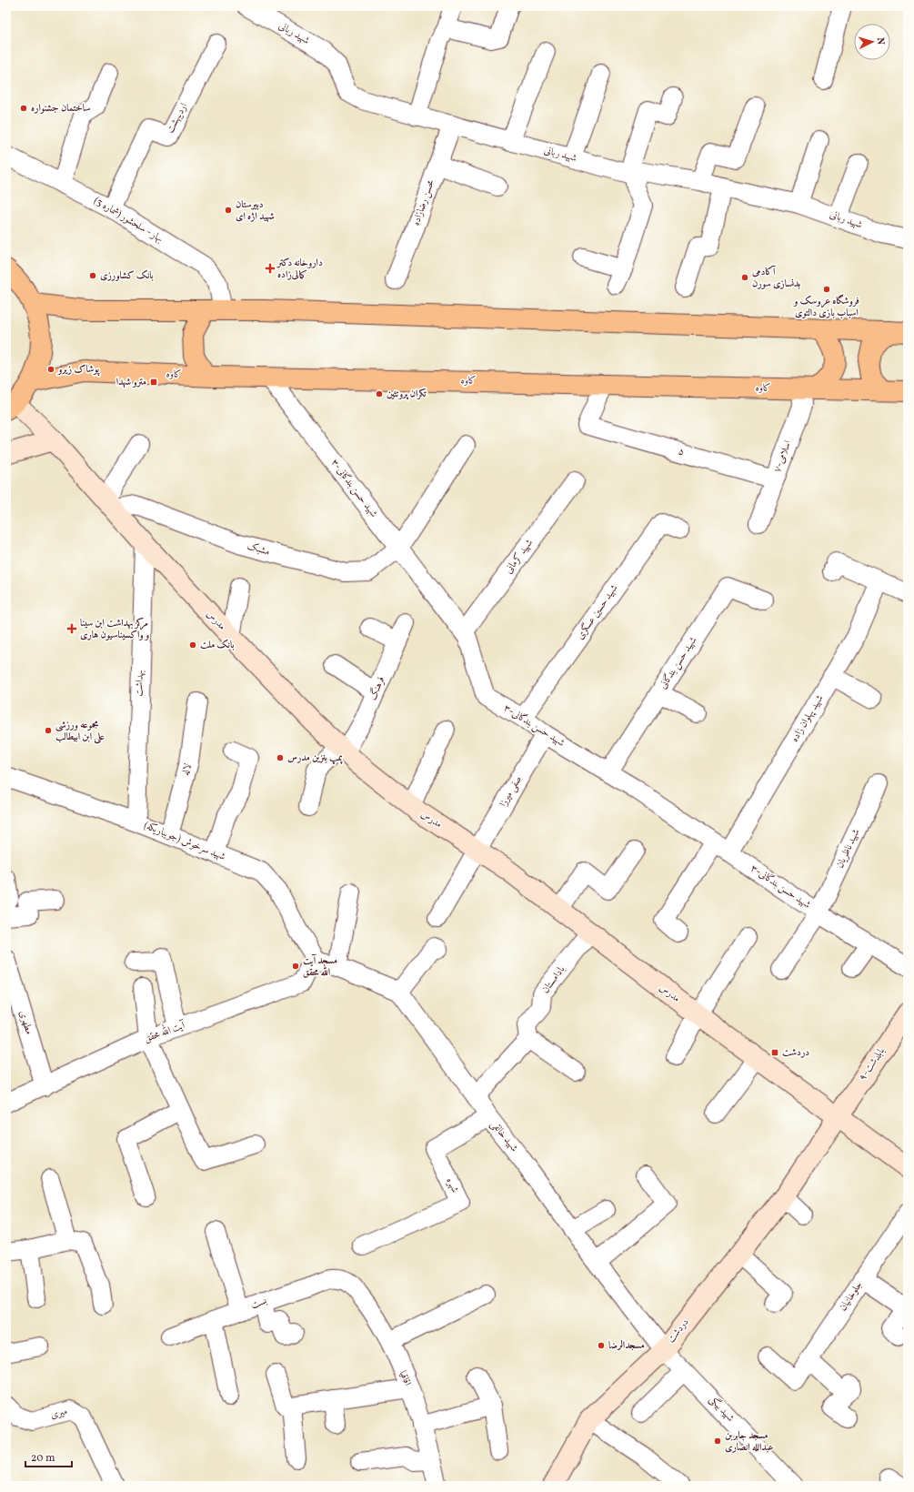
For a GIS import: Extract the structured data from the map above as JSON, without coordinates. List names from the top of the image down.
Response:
{
  "streets": {
    "main road": [
      "کاوه",
      "مدرس",
      "۹-بابلدشت",
      "دردشت"
    ],
    "street": [
      "شهید ربانی",
      "اردیبهشت",
      "محسن رضازاده",
      "بهار - سلحشور (شماره 3)",
      "۵",
      "۷-اسلامی",
      "۳-شهید حسن بندگانی",
      "مشبک",
      "شهید کرمانی",
      "شهید حسین عسگری",
      "شهید حسن بندگانی",
      "بهداشت",
      "فرهنگ",
      "شهید پهلوان زاده",
      "لاله",
      "صفی میرزا",
      "شهید سرخوش (جویباریکه)",
      "شهید ناظریان",
      "بادامستان",
      "مطهری",
      "آیت الله محقق",
      "شهید خالقی",
      "شهره",
      "جلوخانیان",
      "بست",
      "اقاقیا",
      "شهید بیگی",
      "میری"
    ]
  },
  "crossings": [
    ["شهید ربانی", "محسن رضازاده"],
    ["اردیبهشت", "بهار - سلحشور (شماره 3)"],
    ["کاوه", "۵"],
    ["کاوه", "۷-اسلامی"],
    ["کاوه", "۳-شهید حسن بندگانی"],
    ["۵", "۷-اسلامی"],
    ["۳-شهید حسن بندگانی", "مشبک"],
    ["۳-شهید حسن بندگانی", "شهید کرمانی"],
    ["۳-شهید حسن بندگانی", "شهید حسین عسگری"],
    ["۳-شهید حسن بندگانی", "شهید حسن بندگانی"],
    ["۳-شهید حسن بندگانی", "شهید پهلوان زاده"],
    ["۳-شهید حسن بندگانی", "صفی میرزا"],
    ["۳-شهید حسن بندگانی", "شهید ناظریان"],
    ["مشبک", "مدرس"],
    ["مدرس", "بهداشت"],
    ["مدرس", "فرهنگ"],
    ["مدرس", "صفی میرزا"],
    ["مدرس", "بادامستان"],
    ["مدرس", "۹-بابلدشت"],
    ["مدرس", "دردشت"],
    ["بهداشت", "شهید سرخوش (جویباریکه)"],
    ["لاله", "شهید سرخوش (جویباریکه)"],
    ["شهید سرخوش (جویباریکه)", "آیت الله محقق"],
    ["مطهری", "آیت الله محقق"],
    ["۹-بابلدشت", "دردشت"],
    ["شهید خالقی", "شهره"],
    ["شهید خالقی", "دردشت"],
    ["شهید خالقی", "شهید بیگی"],
    ["بست", "اقاقیا"],
    ["دردشت", "شهید بیگی"]
  ],
  "places": {
    "other": [
      "ساختمان جشنواره",
      "دبیرستان شهید اژه ای",
      "بانک کشاورزی",
      "آکادمی بدنسازی سورن",
      "فروشگاه عروسک و اسباب بازی دالتوی",
      "پوشاک زیرو",
      "تکران پروتئین",
      "بانک ملت",
      "مجموعه ورزشی علی ابن ابیطالب",
      "پمپ بنزین مدرس",
      "مسجد آیت الله محقق",
      "مسجدالرضا",
      "مسجد جابربن عبدالله انصاری"
    ],
    "health": ["داروخانه دکتر کمالی‌زاده", "مرکز بهداشت ابن سینا و واکسیناسیون هاری"],
    "transit": ["مترو شهدا", "دردشت"]
  },
  "scale_bar": "20 m",
  "north": "right"
}
